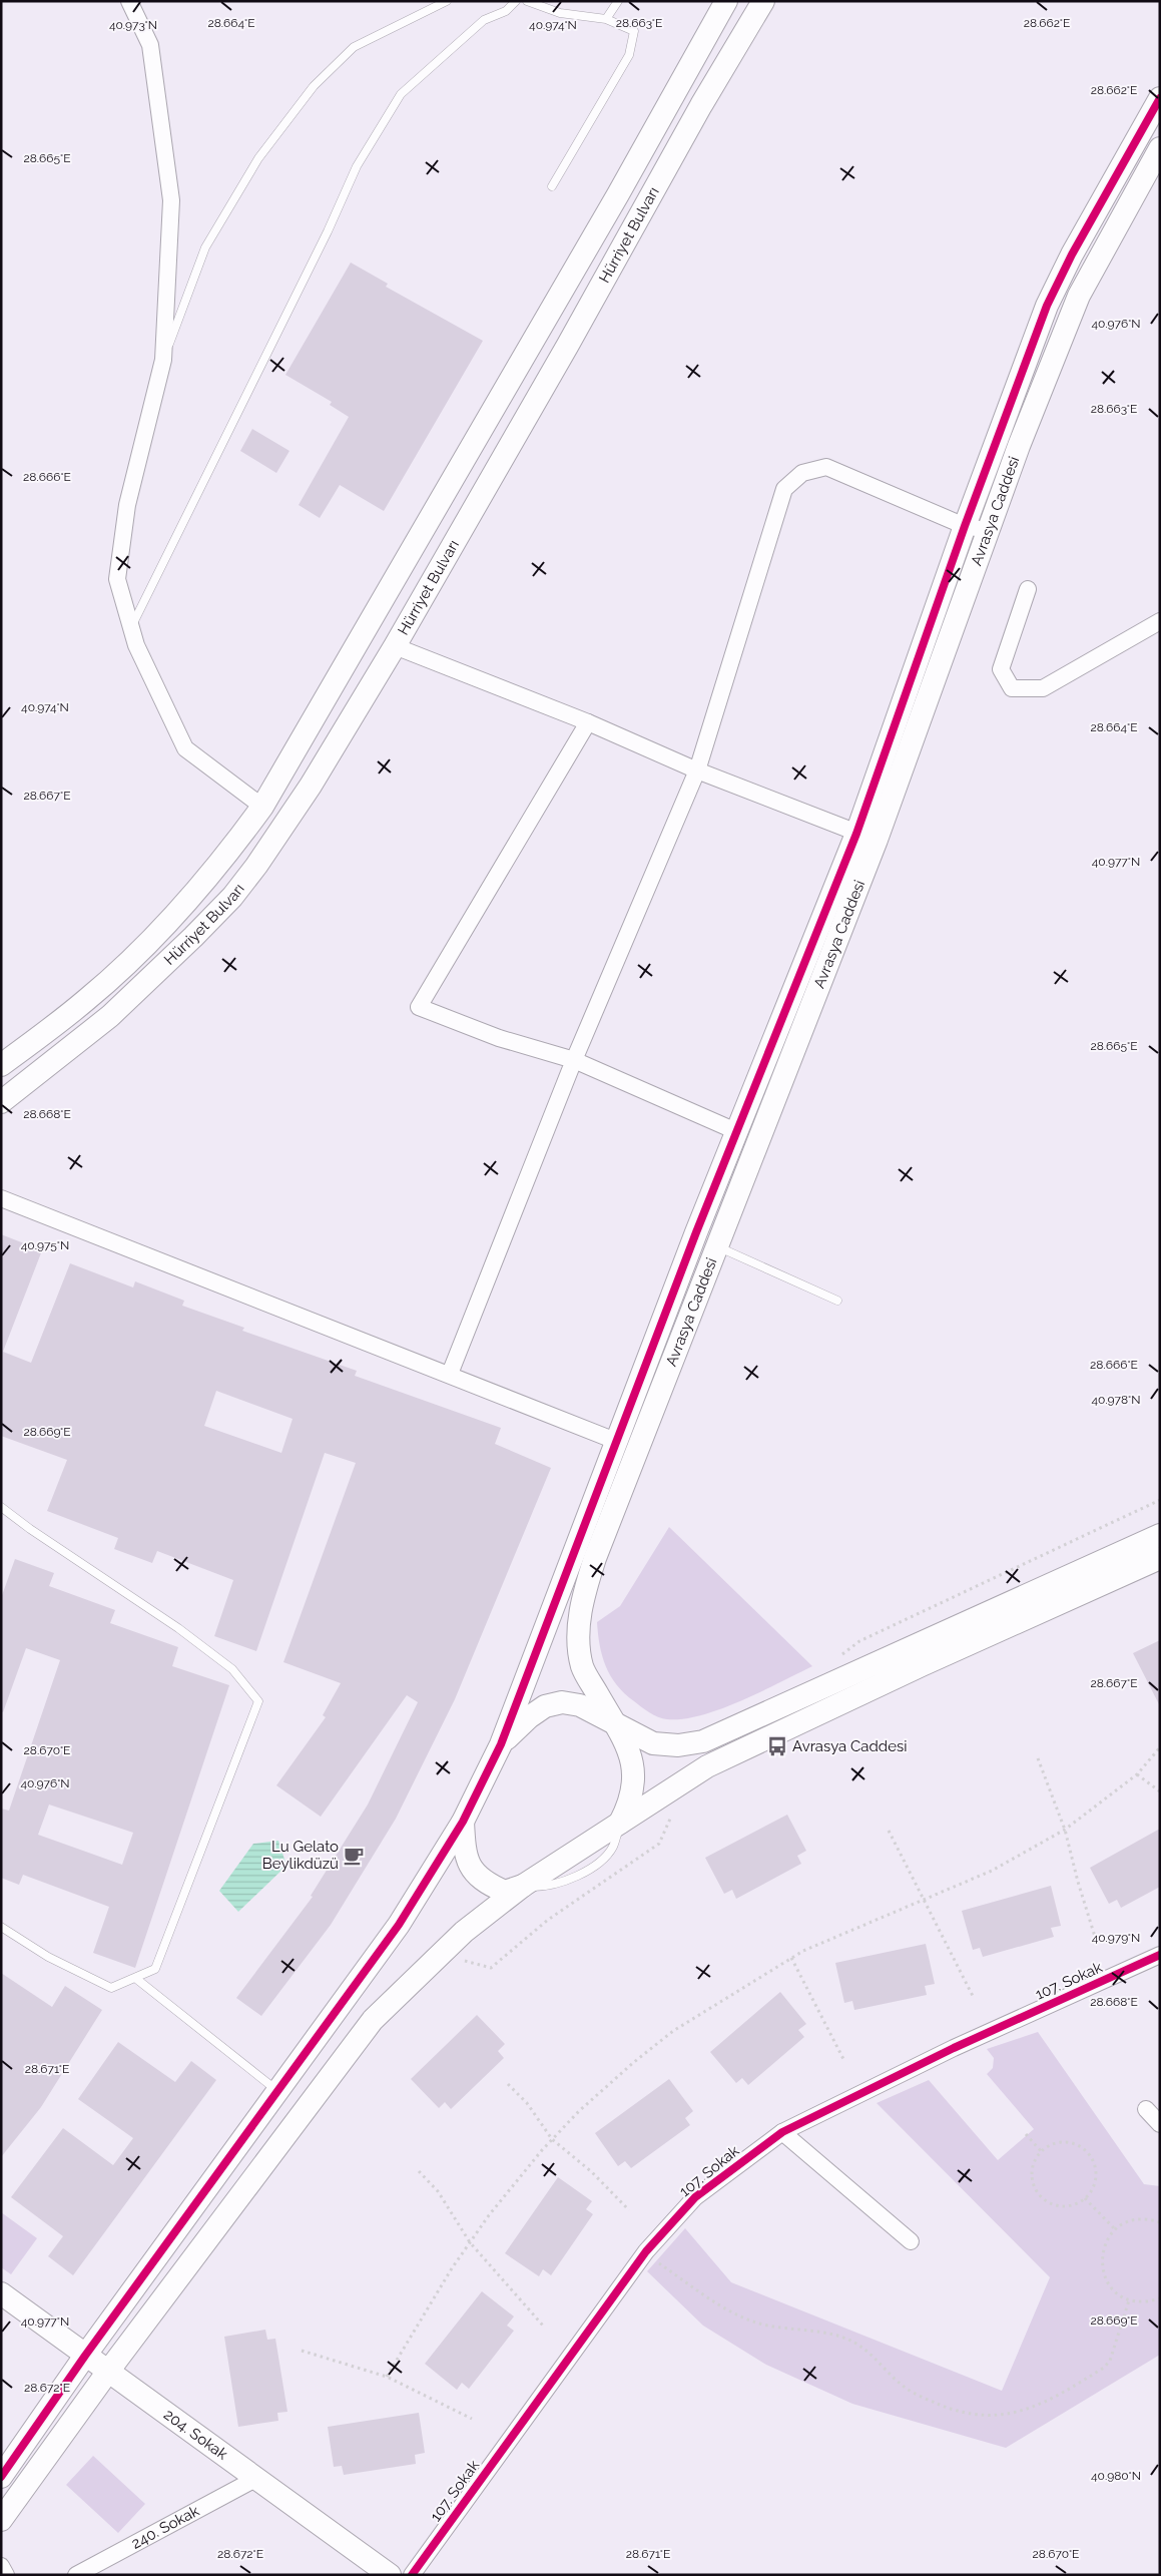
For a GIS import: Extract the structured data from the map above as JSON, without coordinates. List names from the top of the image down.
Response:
{
  "streets": {
    "street": [
      "Hürriyet Bulvarı",
      "Avrasya Caddesi",
      "107. Sokak",
      "204. Sokak",
      "240. Sokak"
    ]
  },
  "crossings": [
    ["204. Sokak", "240. Sokak"]
  ],
  "places": {
    "bus stop": ["Avrasya Caddesi"],
    "cafe": ["Lu Gelato Beylikdüzü"]
  },
  "coordinates": [
    "28.664°E",
    "28.663°E",
    "28.662°E",
    "40.973°N",
    "40.974°N",
    "28.665°E",
    "40.976°N",
    "28.666°E",
    "28.667°E",
    "40.977°N",
    "28.668°E",
    "40.975°N",
    "40.978°N",
    "28.669°E",
    "28.670°E",
    "40.979°N",
    "28.671°E",
    "28.672°E",
    "40.980°N"
  ]
}
